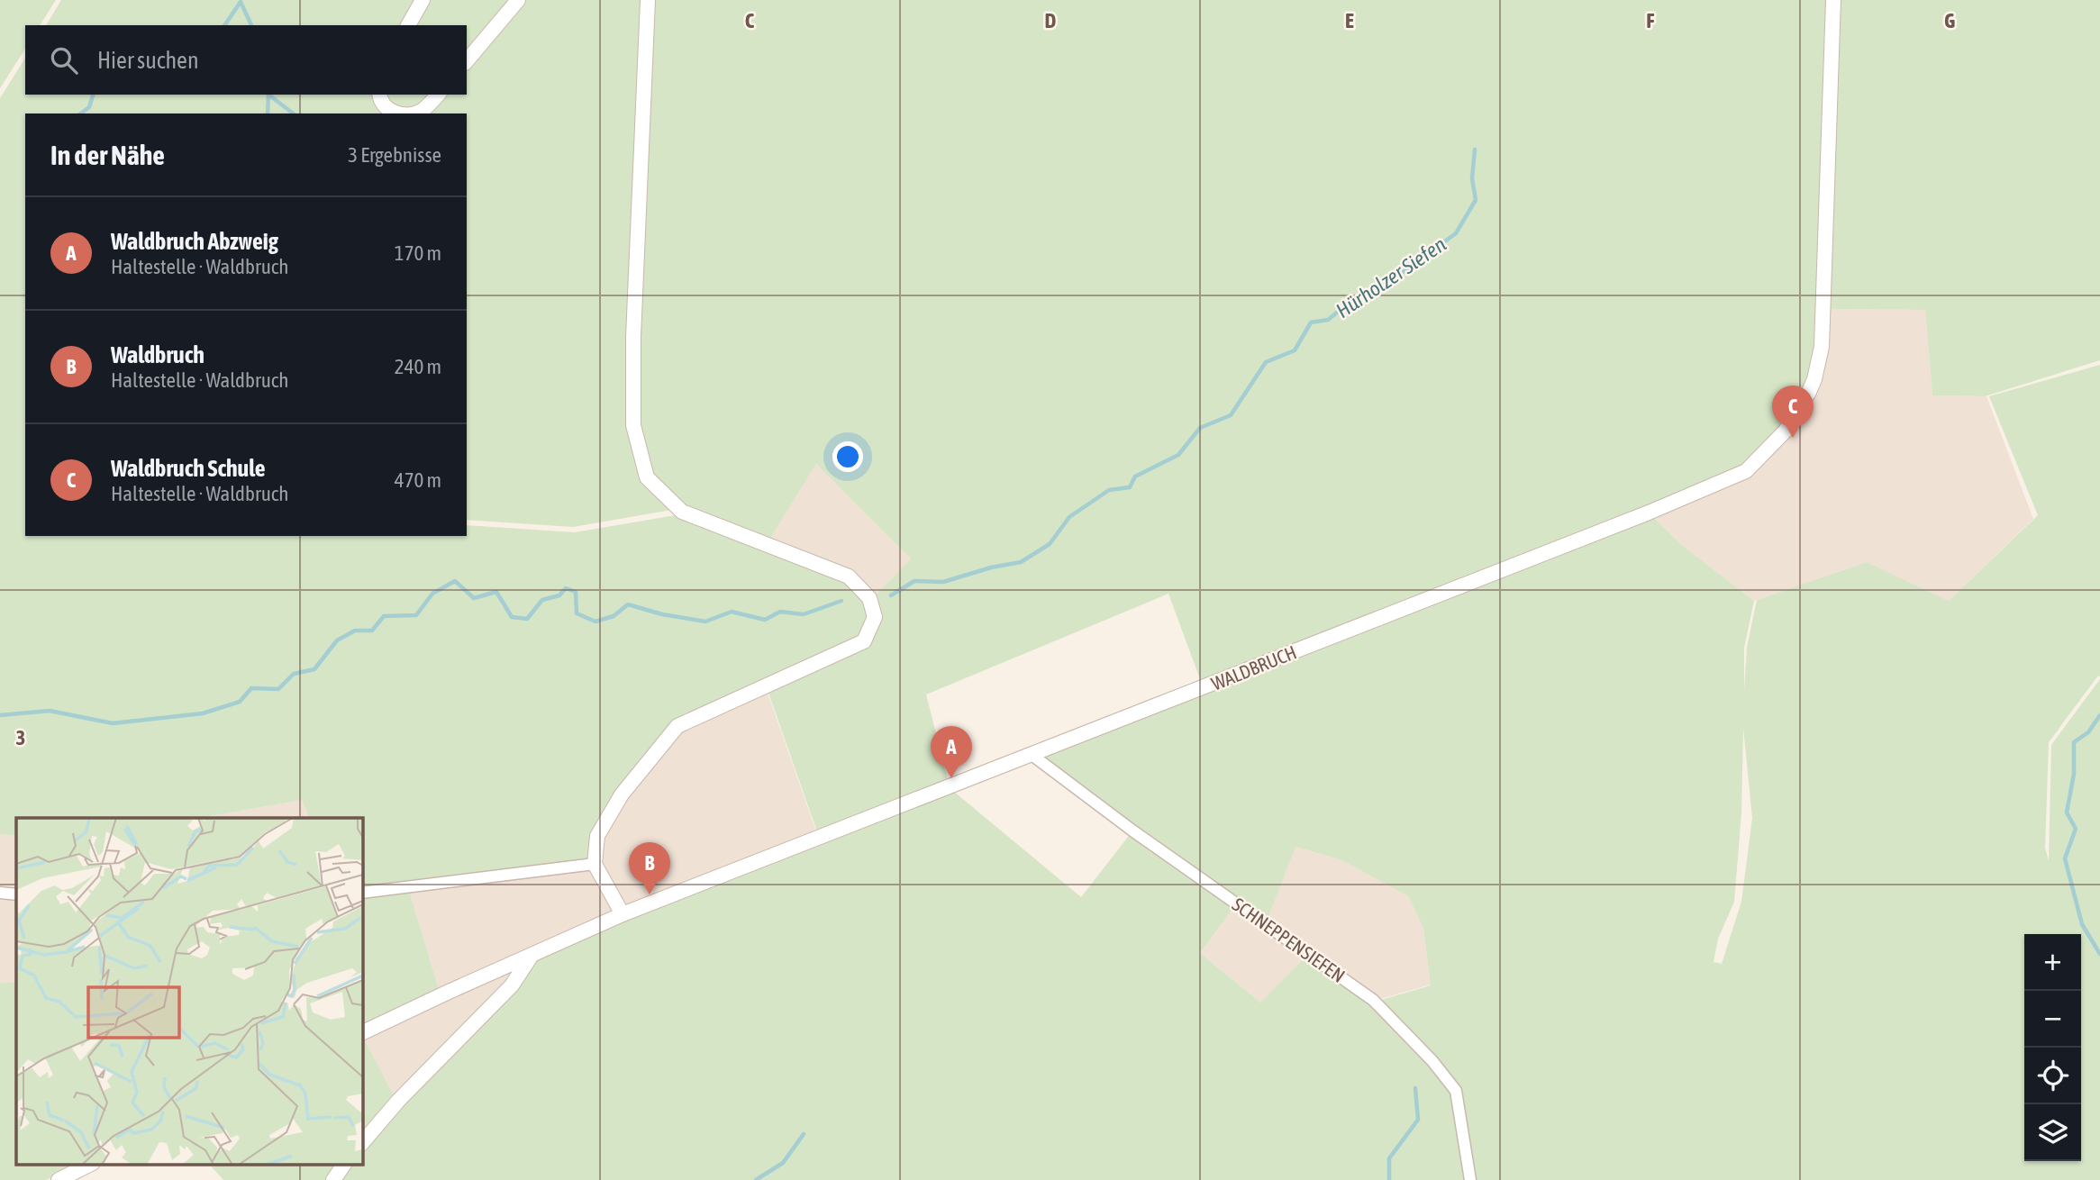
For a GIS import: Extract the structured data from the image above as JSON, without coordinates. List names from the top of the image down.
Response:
{
  "streets": {
    "street": ["WALDBRUCH", "SCHNEPPENSIEFEN"]
  },
  "crossings": [
    ["WALDBRUCH", "SCHNEPPENSIEFEN"]
  ],
  "water": ["Hürholzer Siefen"],
  "page": {
    "search": "Hier suchen",
    "heading": ["In der Nähe", "3 Ergebnisse"],
    "list": [
      {
        "mark": "A",
        "name": "Waldbruch Abzweig",
        "note": "Haltestelle · Waldbruch",
        "value": "170 m"
      },
      {
        "mark": "B",
        "name": "Waldbruch",
        "note": "Haltestelle · Waldbruch",
        "value": "240 m"
      },
      {
        "mark": "C",
        "name": "Waldbruch Schule",
        "note": "Haltestelle · Waldbruch",
        "value": "470 m"
      }
    ],
    "pins": ["C", "A", "B"],
    "map_buttons": ["+", "−"]
  },
  "grid": {
    "columns": [
      "C",
      "D",
      "E",
      "F",
      "G"
    ],
    "rows": ["3"]
  }
}
